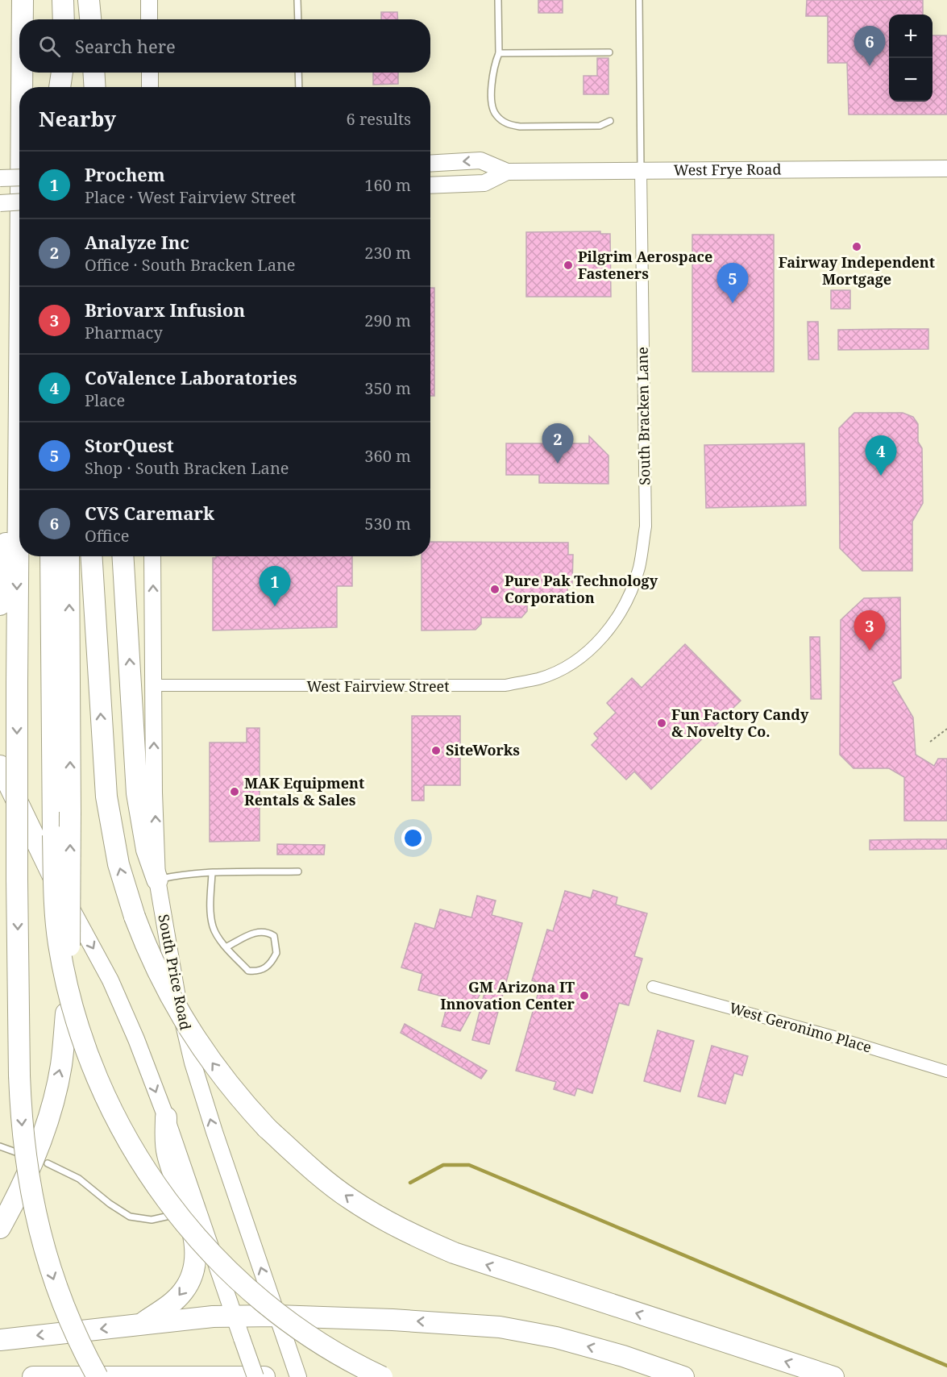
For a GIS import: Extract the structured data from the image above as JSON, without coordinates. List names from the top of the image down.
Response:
{
  "streets": {
    "main road": ["West Frye Road", "South Price Road"],
    "street": ["South Bracken Lane", "West Fairview Street", "West Geronimo Place"]
  },
  "crossings": [
    ["West Frye Road", "South Bracken Lane"],
    ["South Bracken Lane", "West Fairview Street"],
    ["West Fairview Street", "South Price Road"]
  ],
  "places": [
    "Fairway Independent Mortgage",
    "Pilgrim Aerospace Fasteners",
    "Pure Pak Technology Corporation",
    "Fun Factory Candy & Novelty Co.",
    "SiteWorks",
    "MAK Equipment Rentals & Sales",
    "GM Arizona IT Innovation Center"
  ],
  "page": {
    "map_buttons": ["+", "−"],
    "search": "Search here",
    "pins": [
      "6",
      "5",
      "2",
      "4",
      "1",
      "3"
    ],
    "heading": ["Nearby", "6 results"],
    "list": [
      {
        "mark": "1",
        "name": "Prochem",
        "note": "Place · West Fairview Street",
        "value": "160 m"
      },
      {
        "mark": "2",
        "name": "Analyze Inc",
        "note": "Office · South Bracken Lane",
        "value": "230 m"
      },
      {
        "mark": "3",
        "name": "Briovarx Infusion",
        "note": "Pharmacy",
        "value": "290 m"
      },
      {
        "mark": "4",
        "name": "CoValence Laboratories",
        "note": "Place",
        "value": "350 m"
      },
      {
        "mark": "5",
        "name": "StorQuest",
        "note": "Shop · South Bracken Lane",
        "value": "360 m"
      },
      {
        "mark": "6",
        "name": "CVS Caremark",
        "note": "Office",
        "value": "530 m"
      }
    ]
  }
}
